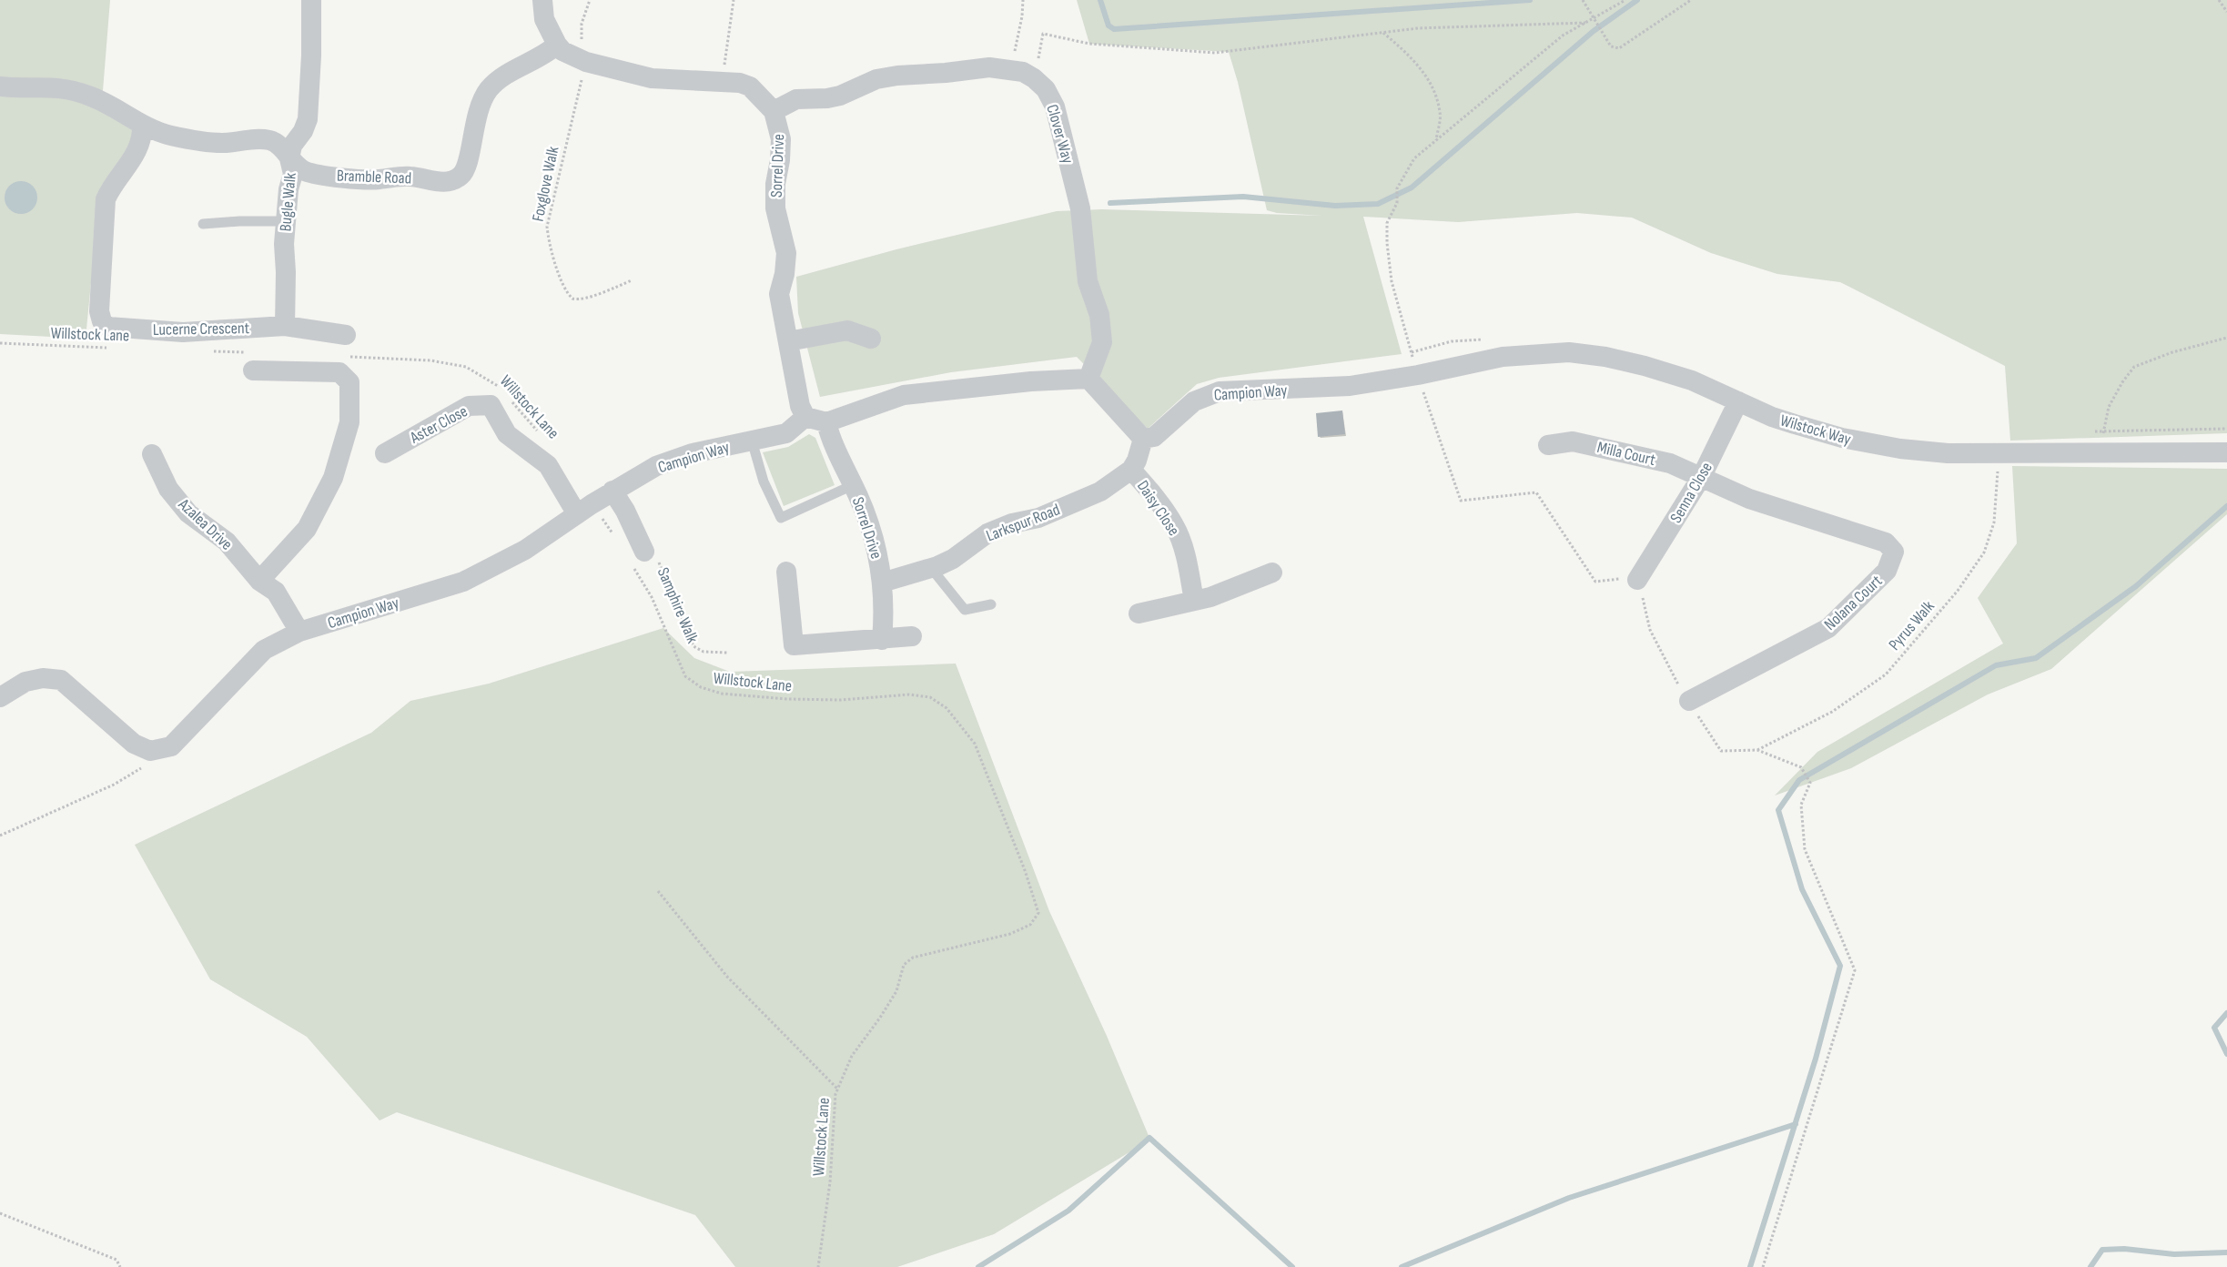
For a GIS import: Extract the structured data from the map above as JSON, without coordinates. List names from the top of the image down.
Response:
{
  "streets": {
    "street": [
      "Clover Way",
      "Sorrel Drive",
      "Bramble Road",
      "Bugle Walk",
      "Lucerne Crescent",
      "Campion Way",
      "Aster Close",
      "Wilstock Way",
      "Milla Court",
      "Senna Close",
      "Daisy Close",
      "Larkspur Road",
      "Azalea Drive",
      "Nolana Court",
      "Samphire Walk"
    ],
    "path": ["Foxglove Walk", "Willstock Lane", "Pyrus Walk"]
  },
  "crossings": [
    ["Clover Way", "Sorrel Drive"],
    ["Sorrel Drive", "Bramble Road"],
    ["Sorrel Drive", "Foxglove Walk"],
    ["Sorrel Drive", "Campion Way"],
    ["Sorrel Drive", "Larkspur Road"],
    ["Bramble Road", "Bugle Walk"],
    ["Bramble Road", "Lucerne Crescent"],
    ["Bugle Walk", "Lucerne Crescent"],
    ["Willstock Lane", "Samphire Walk"],
    ["Campion Way", "Aster Close"],
    ["Campion Way", "Wilstock Way"],
    ["Campion Way", "Azalea Drive"],
    ["Campion Way", "Samphire Walk"],
    ["Wilstock Way", "Senna Close"],
    ["Wilstock Way", "Pyrus Walk"],
    ["Milla Court", "Senna Close"],
    ["Milla Court", "Nolana Court"],
    ["Senna Close", "Nolana Court"],
    ["Daisy Close", "Larkspur Road"]
  ]
}
